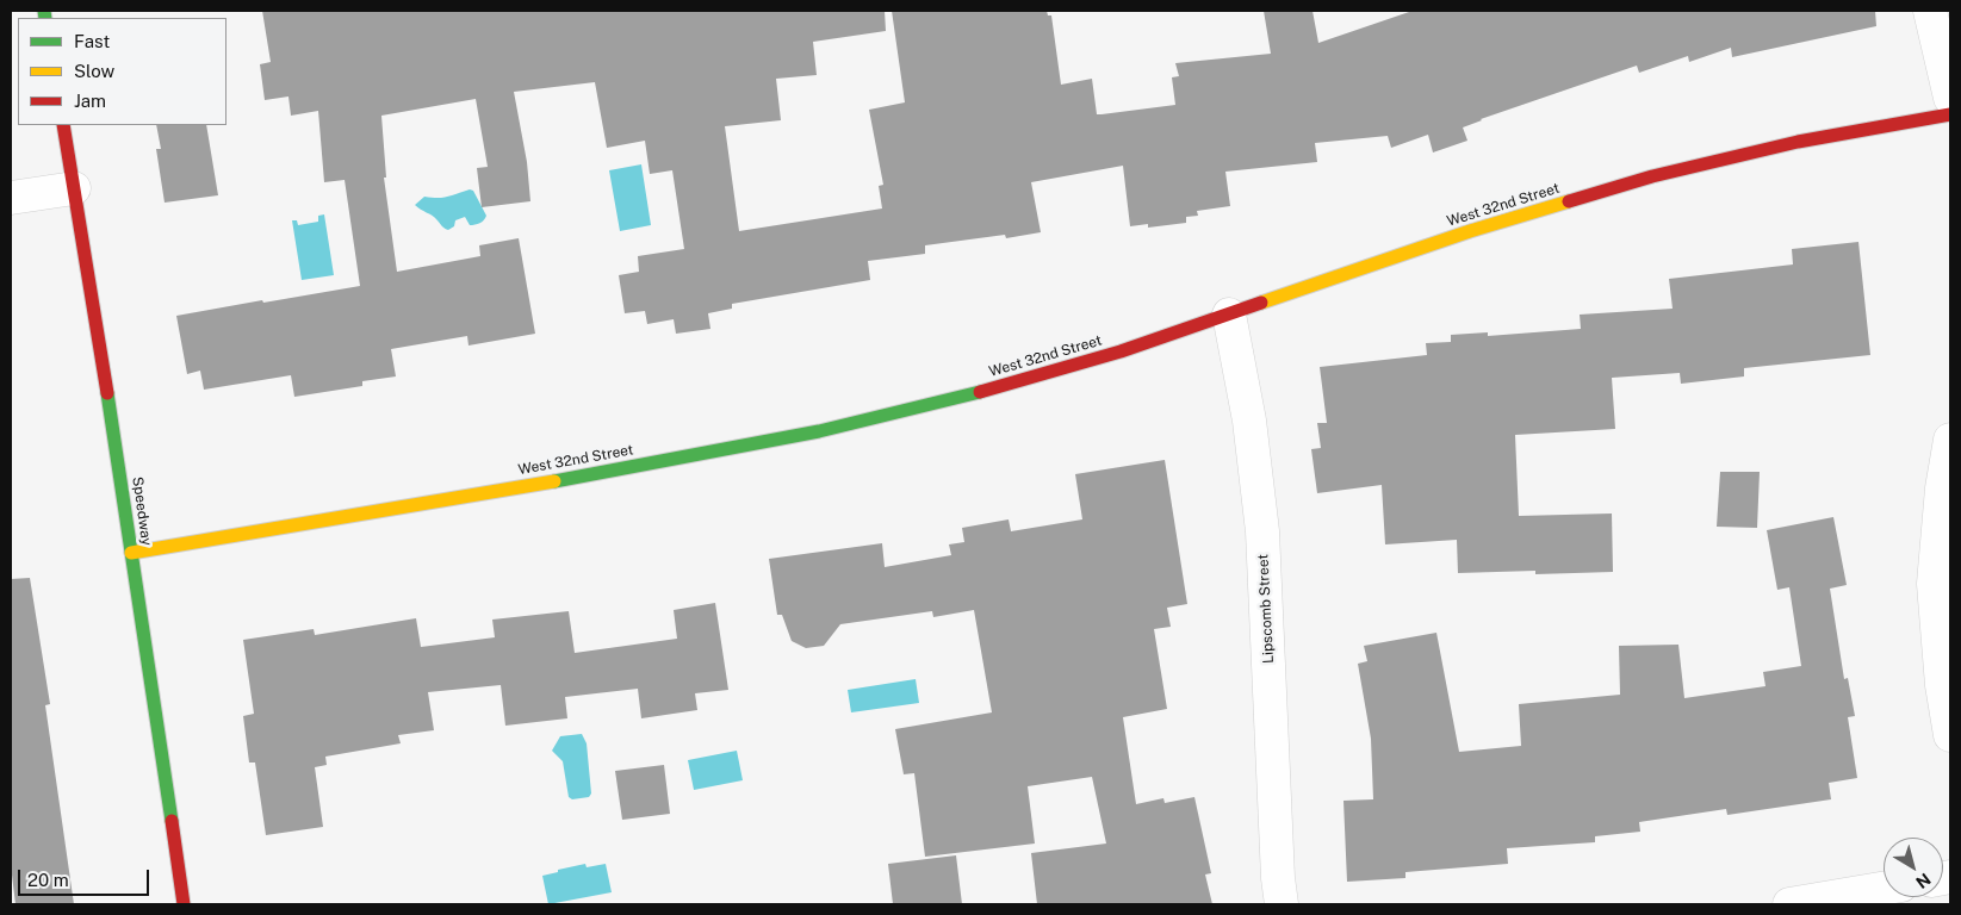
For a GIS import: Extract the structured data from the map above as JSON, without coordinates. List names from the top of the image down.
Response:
{
  "streets": {
    "street": ["West 32nd Street", "Speedway", "Lipscomb Street"]
  },
  "crossings": [
    ["West 32nd Street", "Speedway"],
    ["West 32nd Street", "Lipscomb Street"]
  ],
  "legend": ["Fast", "Slow", "Jam"],
  "scale_bar": "20 m",
  "north": "bottom right"
}
